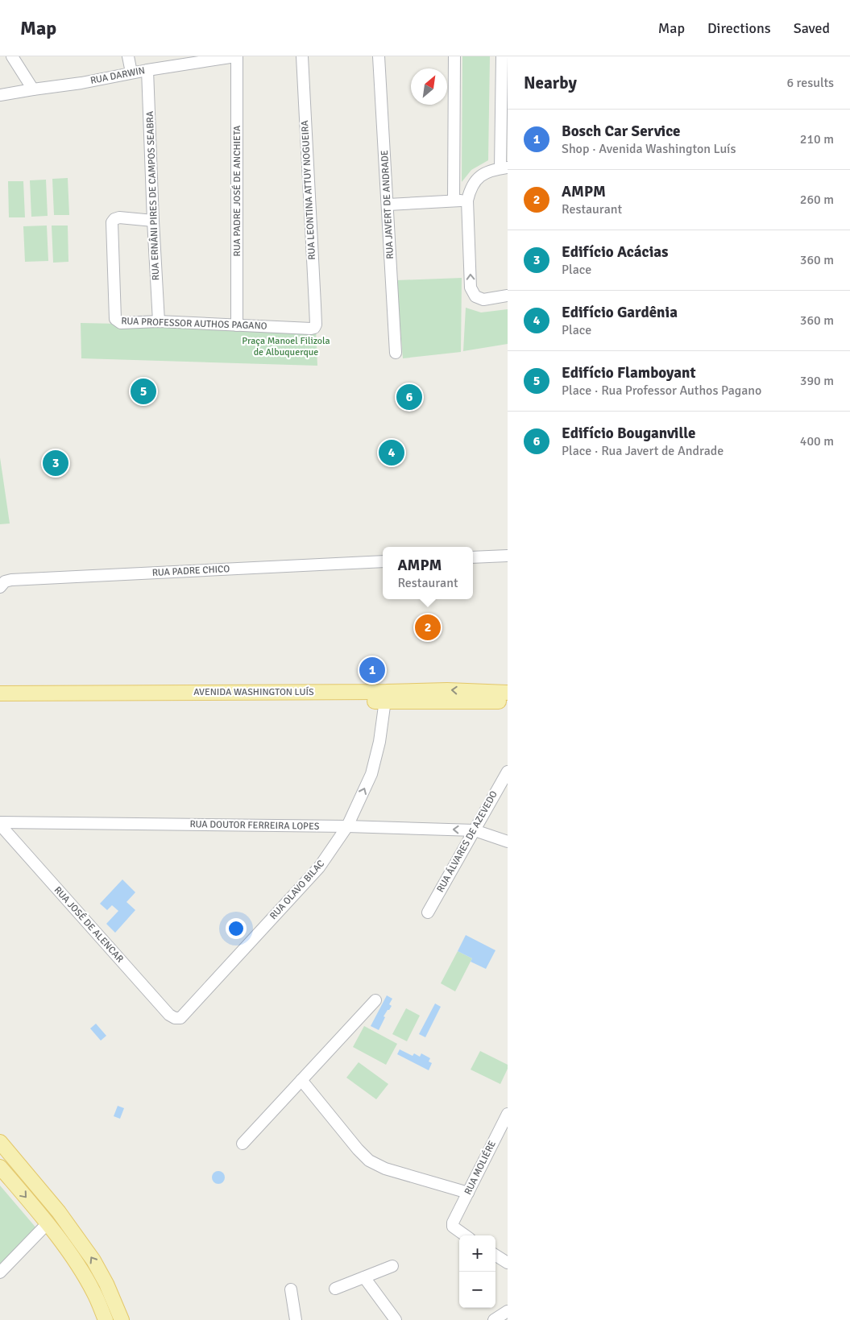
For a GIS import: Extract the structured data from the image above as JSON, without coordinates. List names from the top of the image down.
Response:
{
  "streets": {
    "main road": ["AVENIDA WASHINGTON LUÍS"],
    "street": [
      "RUA DARWIN",
      "RUA LEONTINA ATTUY NOGUEIRA",
      "RUA PADRE JOSÉ DE ANCHIETA",
      "RUA ERNÂNI PIRES DE CAMPOS SEABRA",
      "RUA JAVERT DE ANDRADE",
      "RUA PROFESSOR AUTHOS PAGANO",
      "RUA PADRE CHICO",
      "RUA DOUTOR FERREIRA LOPES",
      "RUA ÁLVARES DE AZEVEDO",
      "RUA OLAVO BILAC",
      "RUA JOSÉ DE ALENCAR",
      "RUA MOLIÉRE"
    ]
  },
  "crossings": [
    ["RUA DARWIN", "RUA PADRE JOSÉ DE ANCHIETA"],
    ["RUA DARWIN", "RUA ERNÂNI PIRES DE CAMPOS SEABRA"],
    ["RUA LEONTINA ATTUY NOGUEIRA", "RUA PROFESSOR AUTHOS PAGANO"],
    ["RUA PADRE JOSÉ DE ANCHIETA", "RUA PROFESSOR AUTHOS PAGANO"],
    ["RUA ERNÂNI PIRES DE CAMPOS SEABRA", "RUA PROFESSOR AUTHOS PAGANO"],
    ["AVENIDA WASHINGTON LUÍS", "RUA OLAVO BILAC"],
    ["RUA DOUTOR FERREIRA LOPES", "RUA ÁLVARES DE AZEVEDO"],
    ["RUA DOUTOR FERREIRA LOPES", "RUA OLAVO BILAC"],
    ["RUA DOUTOR FERREIRA LOPES", "RUA JOSÉ DE ALENCAR"],
    ["RUA OLAVO BILAC", "RUA JOSÉ DE ALENCAR"]
  ],
  "parks": ["Praça Manoel Filizola de Albuquerque"],
  "north": "top right",
  "page": {
    "header": "Map",
    "nav": ["Map", "Directions", "Saved"],
    "heading": ["Nearby", "6 results"],
    "list": [
      {
        "mark": "1",
        "name": "Bosch Car Service",
        "note": "Shop · Avenida Washington Luís",
        "value": "210 m"
      },
      {
        "mark": "2",
        "name": "AMPM",
        "note": "Restaurant",
        "value": "260 m"
      },
      {
        "mark": "3",
        "name": "Edifício Acácias",
        "note": "Place",
        "value": "360 m"
      },
      {
        "mark": "4",
        "name": "Edifício Gardênia",
        "note": "Place",
        "value": "360 m"
      },
      {
        "mark": "5",
        "name": "Edifício Flamboyant",
        "note": "Place · Rua Professor Authos Pagano",
        "value": "390 m"
      },
      {
        "mark": "6",
        "name": "Edifício Bouganville",
        "note": "Place · Rua Javert de Andrade",
        "value": "400 m"
      }
    ],
    "pins": [
      "5",
      "6",
      "4",
      "3",
      "2",
      "1"
    ],
    "popup": ["AMPM", "Restaurant"],
    "map_buttons": ["+", "−"]
  }
}
